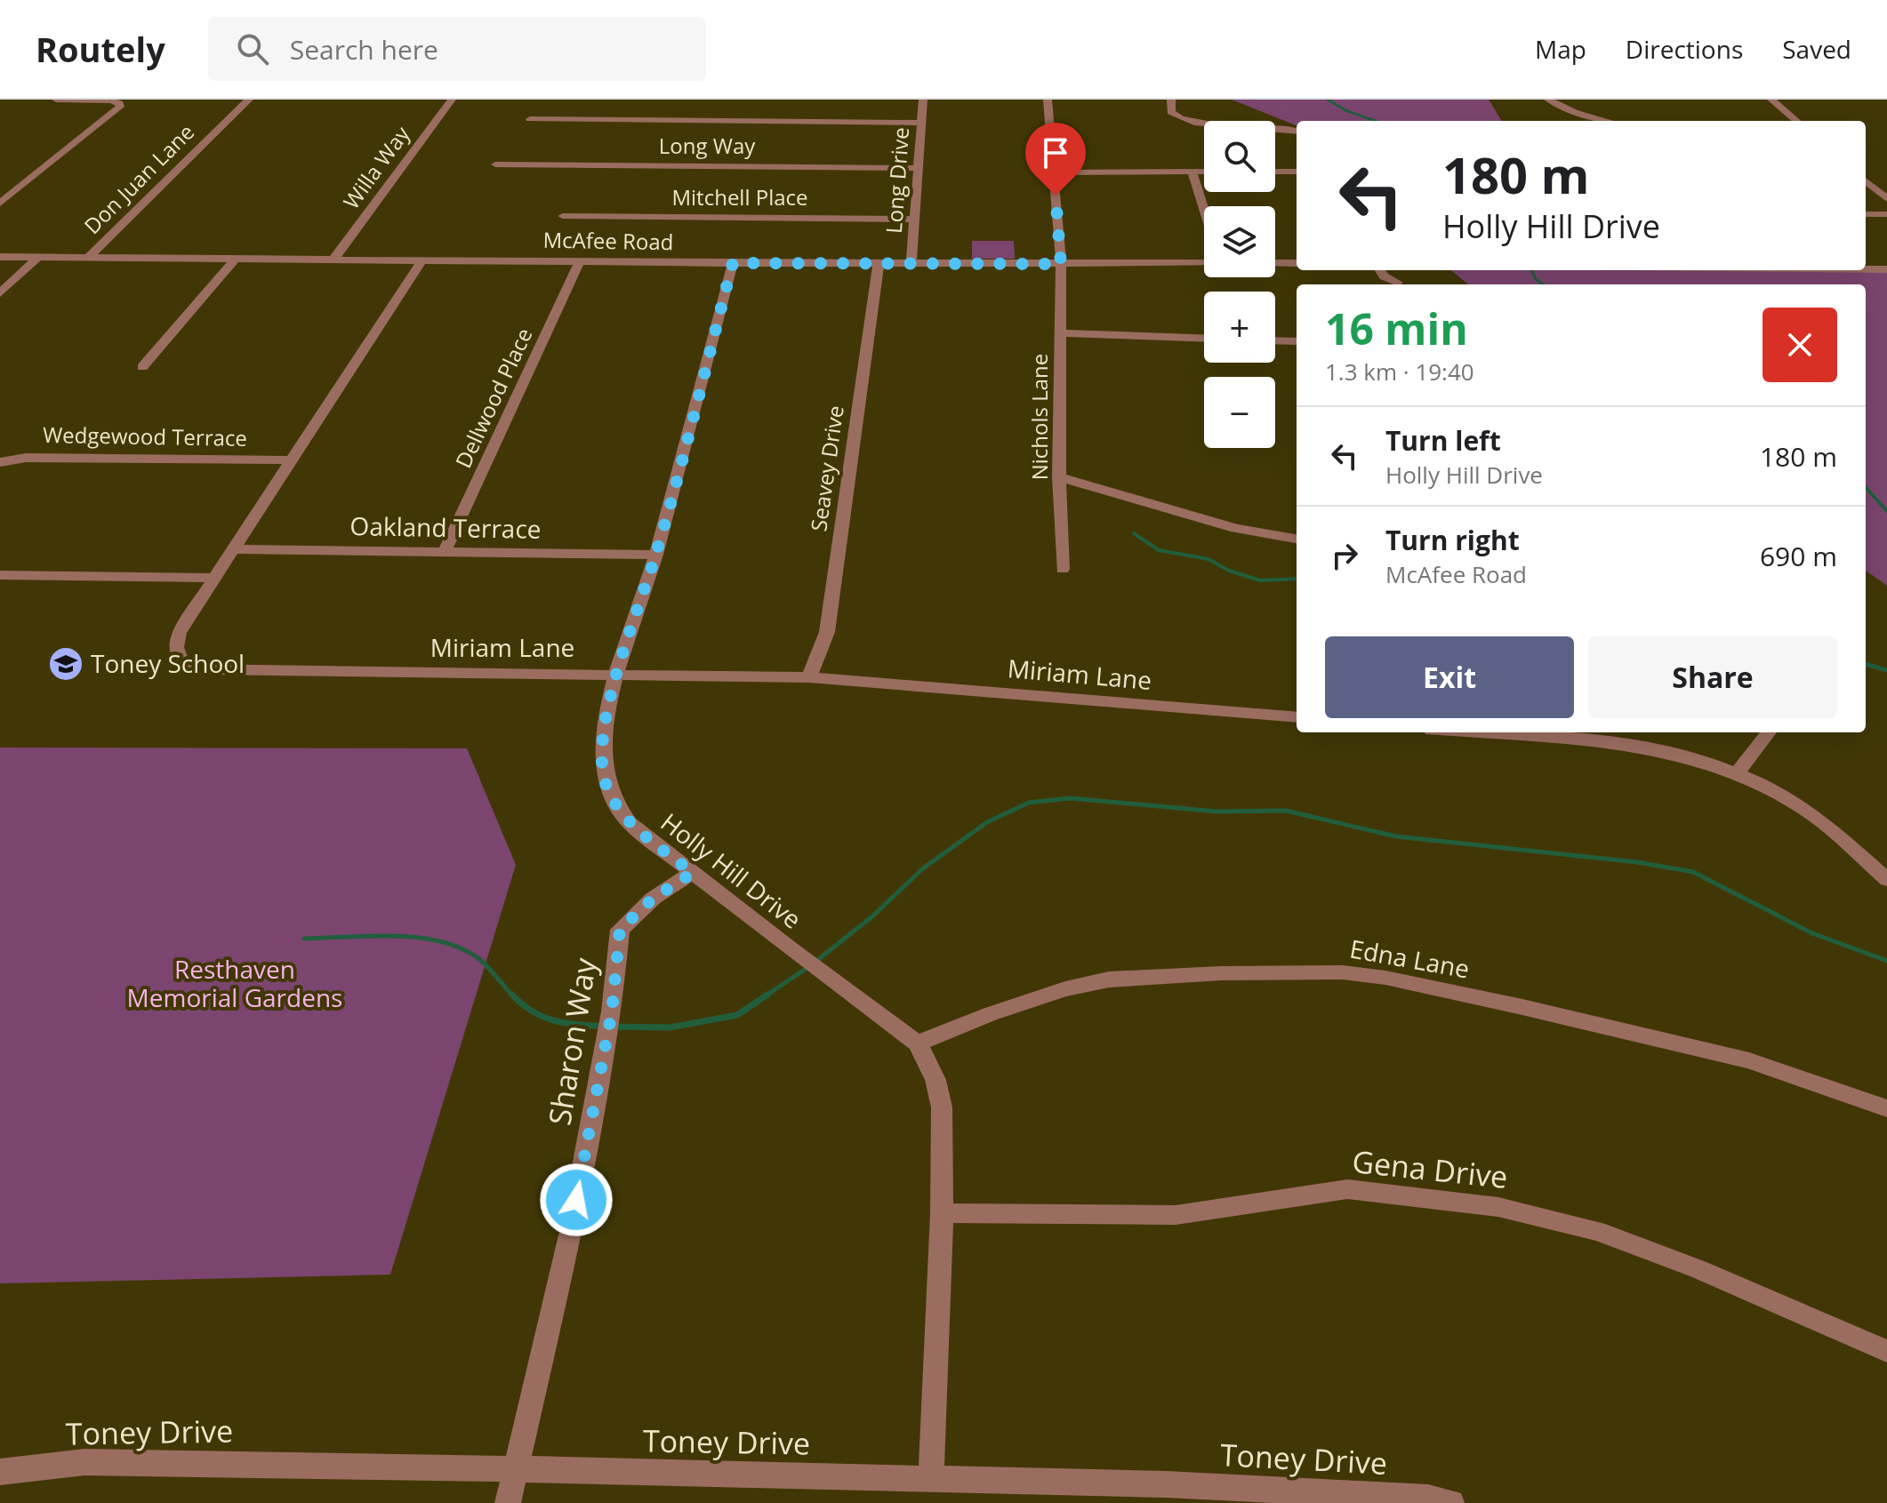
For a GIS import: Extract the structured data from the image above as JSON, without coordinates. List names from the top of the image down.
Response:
{
  "streets": {
    "street": [
      "Long Way",
      "Willa Way",
      "Don Juan Lane",
      "Long Drive",
      "Mitchell Place",
      "McAfee Road",
      "Dellwood Place",
      "Nichols Lane",
      "Wedgewood Terrace",
      "Seavey Drive",
      "Oakland Terrace",
      "Miriam Lane",
      "Holly Hill Drive",
      "Edna Lane",
      "Sharon Way",
      "Gena Drive",
      "Toney Drive"
    ]
  },
  "crossings": [
    ["Long Way", "Long Drive"],
    ["Willa Way", "McAfee Road"],
    ["Don Juan Lane", "McAfee Road"],
    ["Long Drive", "Mitchell Place"],
    ["Long Drive", "McAfee Road"],
    ["McAfee Road", "Dellwood Place"],
    ["McAfee Road", "Nichols Lane"],
    ["McAfee Road", "Seavey Drive"],
    ["McAfee Road", "Miriam Lane"],
    ["McAfee Road", "Holly Hill Drive"],
    ["Dellwood Place", "Oakland Terrace"],
    ["Wedgewood Terrace", "Miriam Lane"],
    ["Seavey Drive", "Miriam Lane"],
    ["Oakland Terrace", "Miriam Lane"],
    ["Oakland Terrace", "Holly Hill Drive"],
    ["Miriam Lane", "Holly Hill Drive"],
    ["Holly Hill Drive", "Edna Lane"],
    ["Holly Hill Drive", "Sharon Way"],
    ["Holly Hill Drive", "Gena Drive"],
    ["Holly Hill Drive", "Toney Drive"],
    ["Sharon Way", "Toney Drive"]
  ],
  "parks": ["Resthaven Memorial Gardens"],
  "places": {
    "school or university": ["Toney School"]
  },
  "page": {
    "header": "Routely",
    "search": "Search here",
    "nav": ["Map", "Directions", "Saved"],
    "map_buttons": ["+", "−"],
    "turn": ["180 m", "Holly Hill Drive"],
    "heading": ["16 min", "1.3 km · 19:40"],
    "list": [
      {
        "name": "Turn left",
        "note": "Holly Hill Drive",
        "value": "180 m"
      },
      {
        "name": "Turn right",
        "note": "McAfee Road",
        "value": "690 m"
      }
    ],
    "buttons": ["Exit", "Share"]
  }
}
